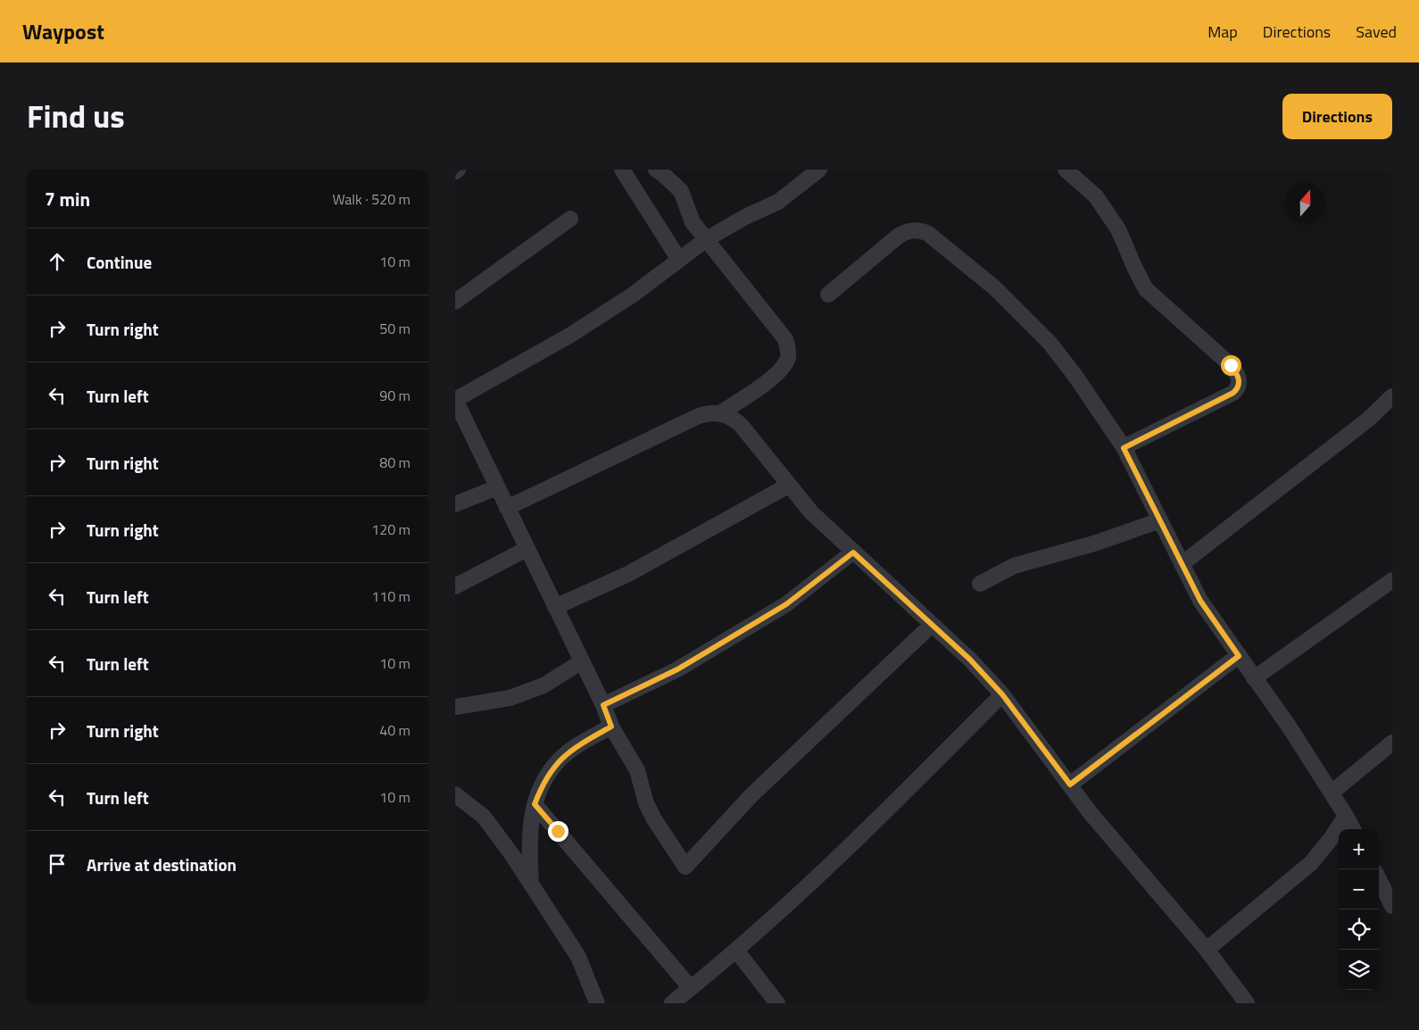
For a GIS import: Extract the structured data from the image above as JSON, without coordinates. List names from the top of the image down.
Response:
{
  "north": "top",
  "page": {
    "header": "Waypost",
    "nav": ["Map", "Directions", "Saved"],
    "title": "Find us",
    "buttons": "Directions",
    "heading": ["7 min", "Walk · 520 m"],
    "list": [
      ["Continue", "10 m"],
      ["Turn right", "50 m"],
      ["Turn left", "90 m"],
      ["Turn right", "80 m"],
      ["Turn right", "120 m"],
      ["Turn left", "110 m"],
      ["Turn left", "10 m"],
      ["Turn right", "40 m"],
      ["Turn left", "10 m"],
      "Arrive at destination"
    ],
    "map_buttons": ["+", "−"]
  }
}
